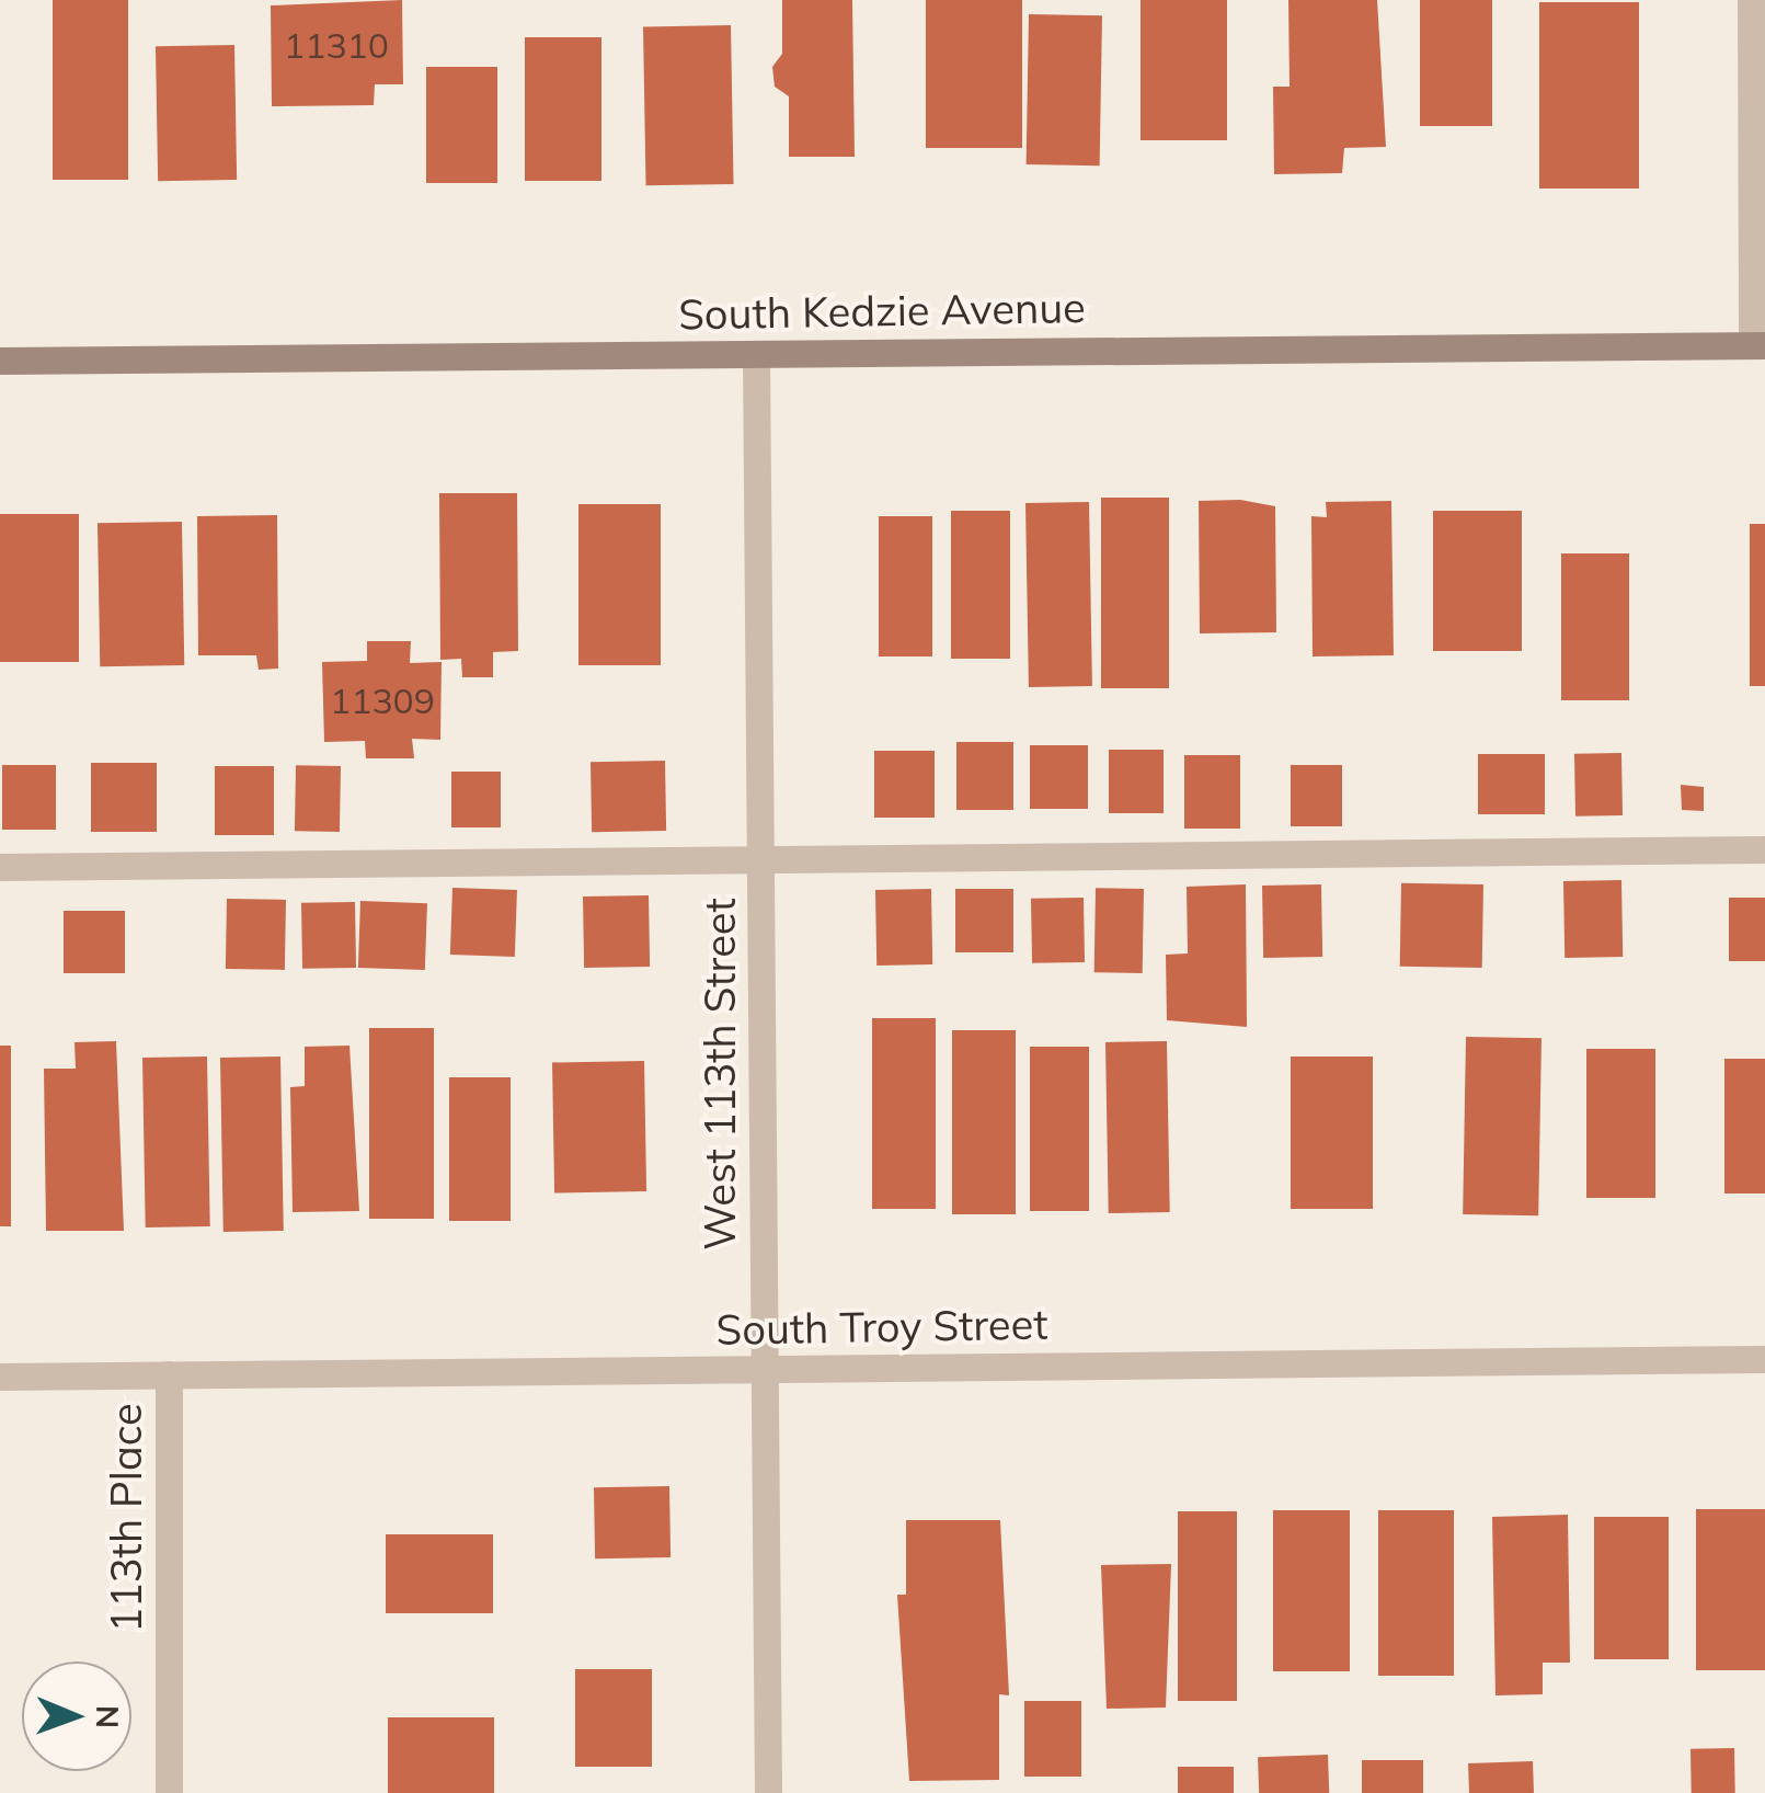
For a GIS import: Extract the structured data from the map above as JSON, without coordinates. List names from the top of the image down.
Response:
{
  "streets": {
    "main road": ["South Kedzie Avenue"],
    "street": ["West 113th Street", "South Troy Street", "113th Place"]
  },
  "crossings": [
    ["South Kedzie Avenue", "West 113th Street"],
    ["West 113th Street", "South Troy Street"],
    ["South Troy Street", "113th Place"]
  ],
  "house_numbers": ["11310", "11309"],
  "north": "right"
}
